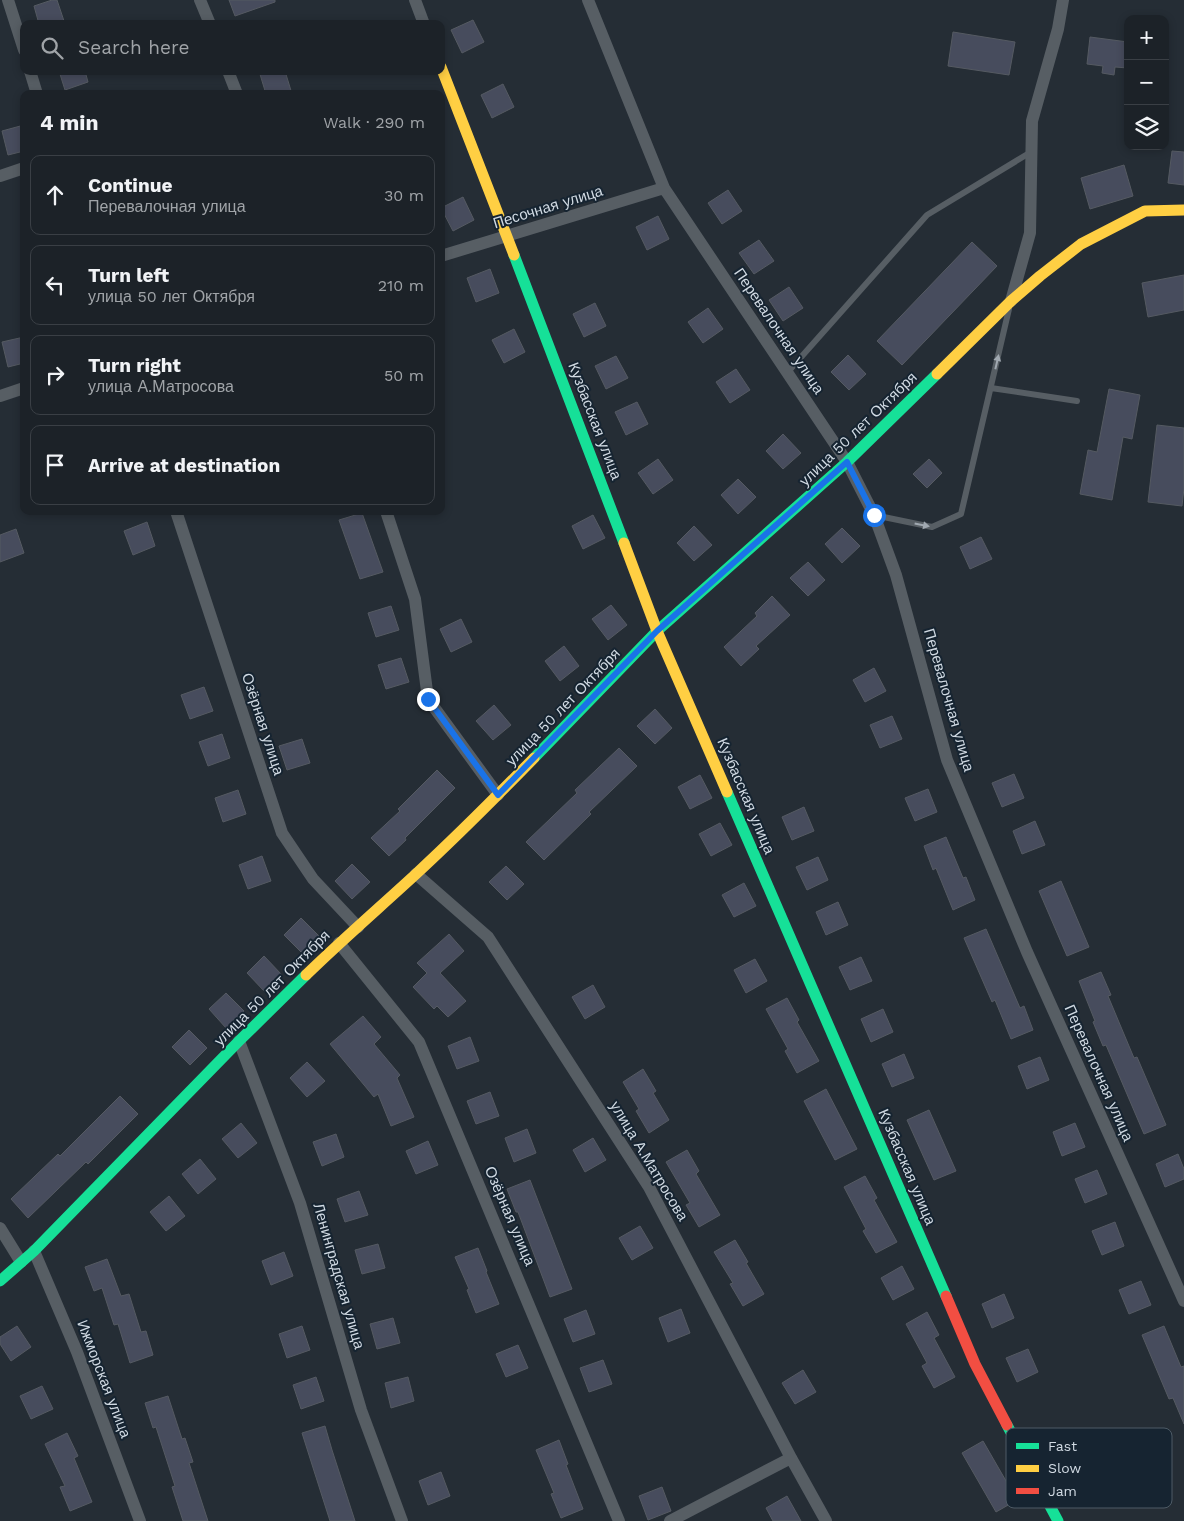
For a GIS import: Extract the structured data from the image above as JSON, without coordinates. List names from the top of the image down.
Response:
{
  "streets": {
    "main road": ["Кузбасская улица", "улица 50 лет Октября"],
    "street": [
      "Песочная улица",
      "Перевалочная улица",
      "Озёрная улица",
      "улица А.Матросова",
      "Ленинградская улица",
      "Ижморская улица"
    ]
  },
  "crossings": [
    ["Песочная улица", "Перевалочная улица"],
    ["Песочная улица", "Кузбасская улица"],
    ["Перевалочная улица", "улица 50 лет Октября"],
    ["Кузбасская улица", "улица 50 лет Октября"],
    ["улица 50 лет Октября", "Озёрная улица"],
    ["улица 50 лет Октября", "улица А.Матросова"],
    ["улица 50 лет Октября", "Ленинградская улица"],
    ["улица 50 лет Октября", "Ижморская улица"]
  ],
  "legend": ["Fast", "Slow", "Jam"],
  "page": {
    "map_buttons": ["+", "−"],
    "search": "Search here",
    "heading": ["4 min", "Walk · 290 m"],
    "list": [
      ["Continue", "Перевалочная улица", "30 m"],
      ["Turn left", "улица 50 лет Октября", "210 m"],
      ["Turn right", "улица А.Матросова", "50 m"],
      "Arrive at destination"
    ]
  }
}
